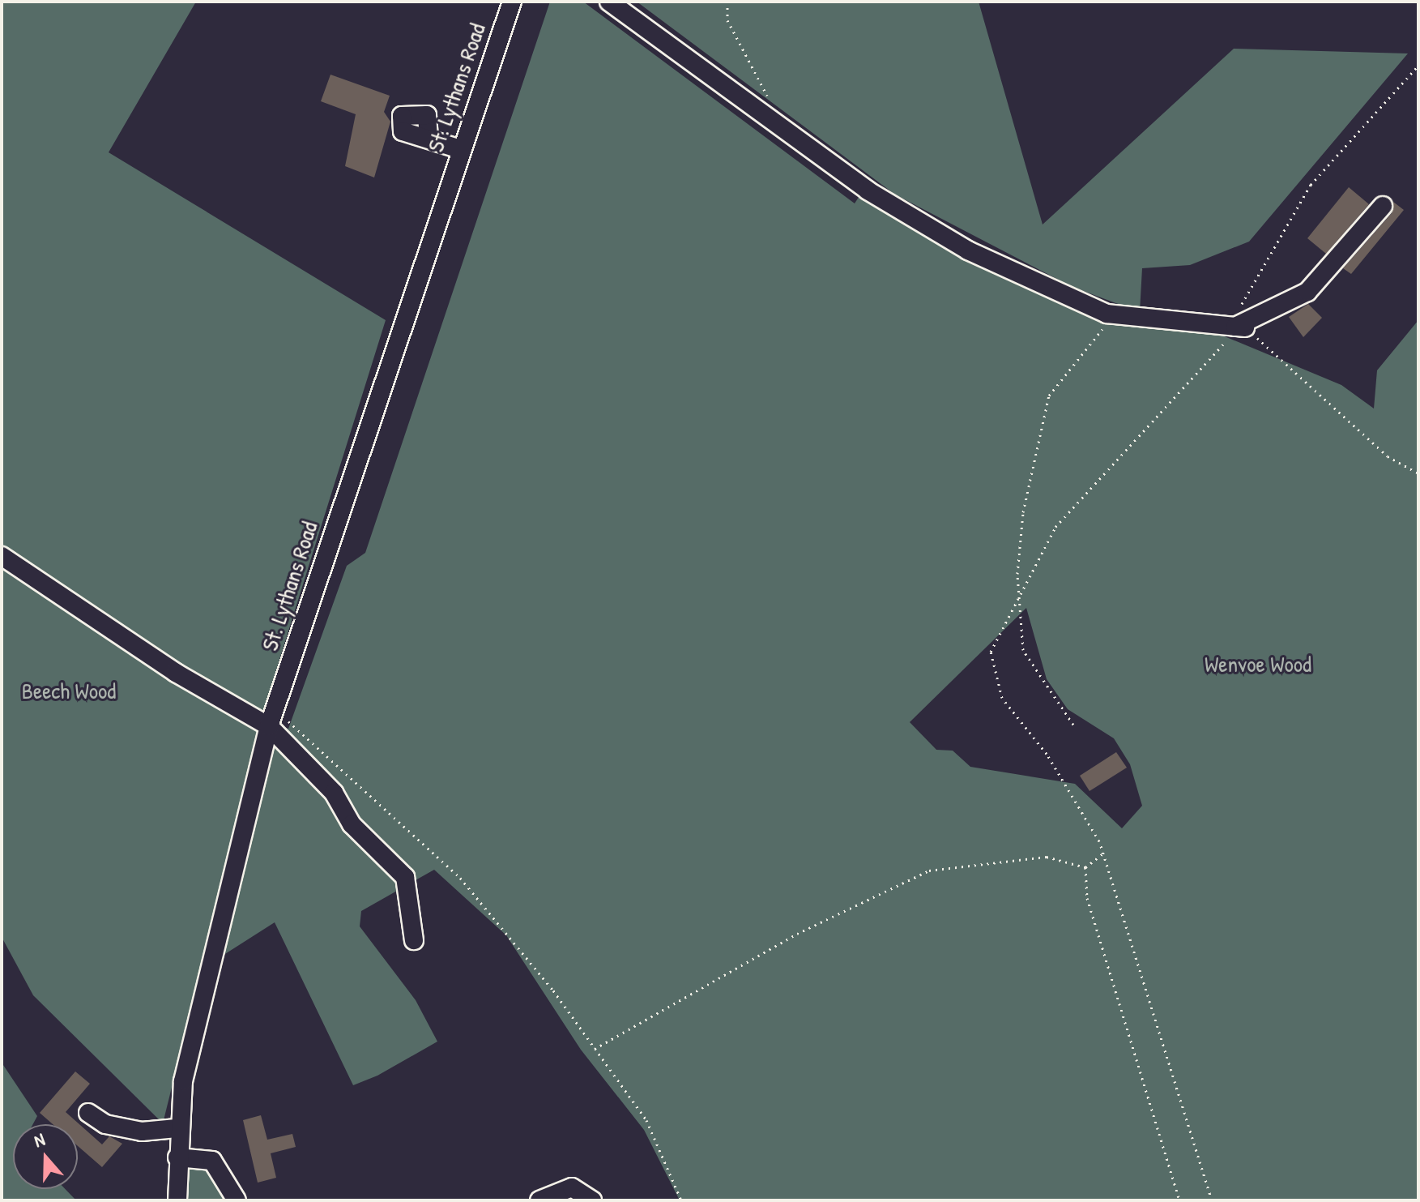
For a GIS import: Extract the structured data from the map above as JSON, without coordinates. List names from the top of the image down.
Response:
{
  "streets": {
    "street": ["St. Lythans Road"]
  },
  "parks": ["Wenvoe Wood", "Beech Wood"],
  "north": "top"
}
